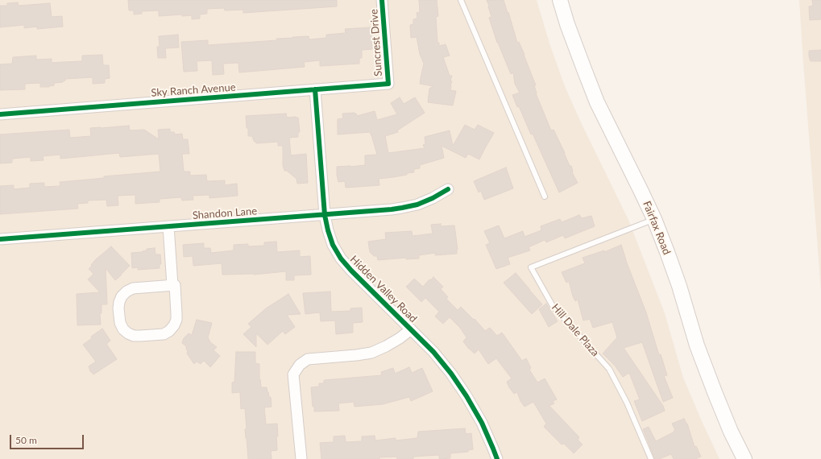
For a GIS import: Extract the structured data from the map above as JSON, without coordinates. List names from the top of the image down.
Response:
{
  "streets": {
    "main road": ["Fairfax Road"],
    "street": [
      "Suncrest Drive",
      "Sky Ranch Avenue",
      "Shandon Lane",
      "Hidden Valley Road"
    ],
    "lane": ["Hill Dale Plaza"]
  },
  "crossings": [
    ["Suncrest Drive", "Sky Ranch Avenue"],
    ["Sky Ranch Avenue", "Hidden Valley Road"],
    ["Shandon Lane", "Hidden Valley Road"],
    ["Fairfax Road", "Hill Dale Plaza"]
  ],
  "scale_bar": "50 m"
}
